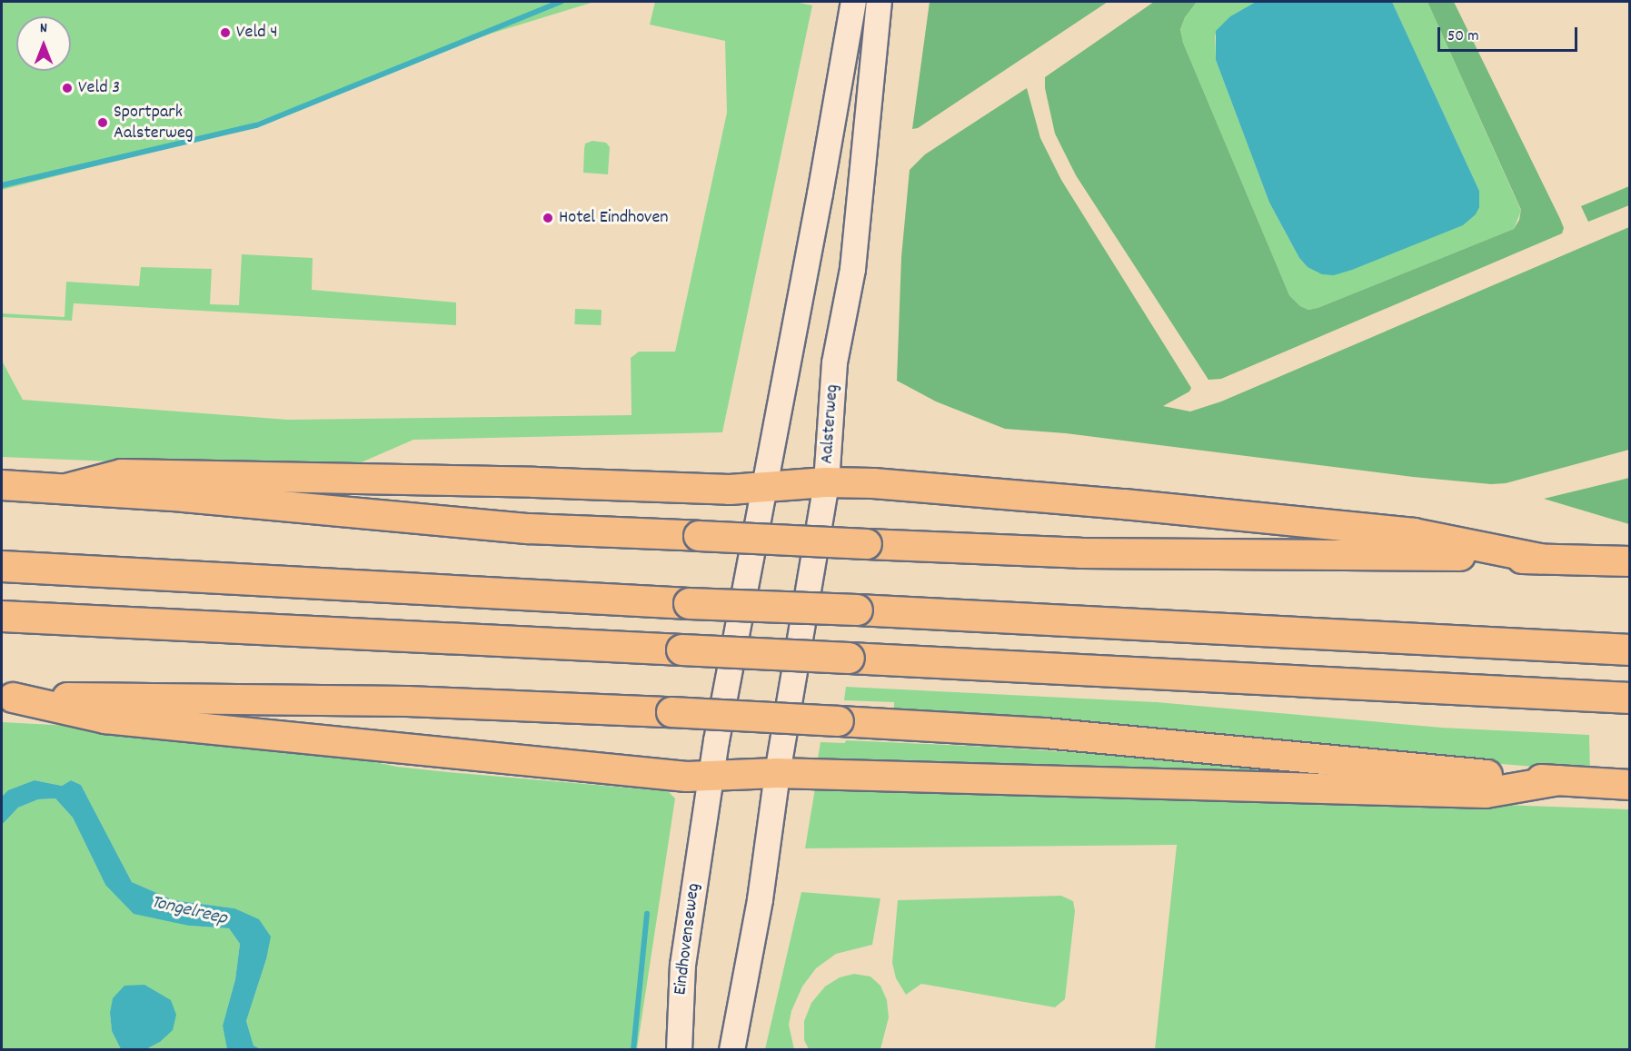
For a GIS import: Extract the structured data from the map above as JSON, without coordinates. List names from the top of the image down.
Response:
{
  "streets": {
    "main road": ["Aalsterweg", "Eindhovenseweg"]
  },
  "water": ["Tongelreep"],
  "places": [
    "Veld 4",
    "Veld 3",
    "Sportpark Aalsterweg",
    "Hotel Eindhoven"
  ],
  "scale_bar": "50 m",
  "north": "top"
}
